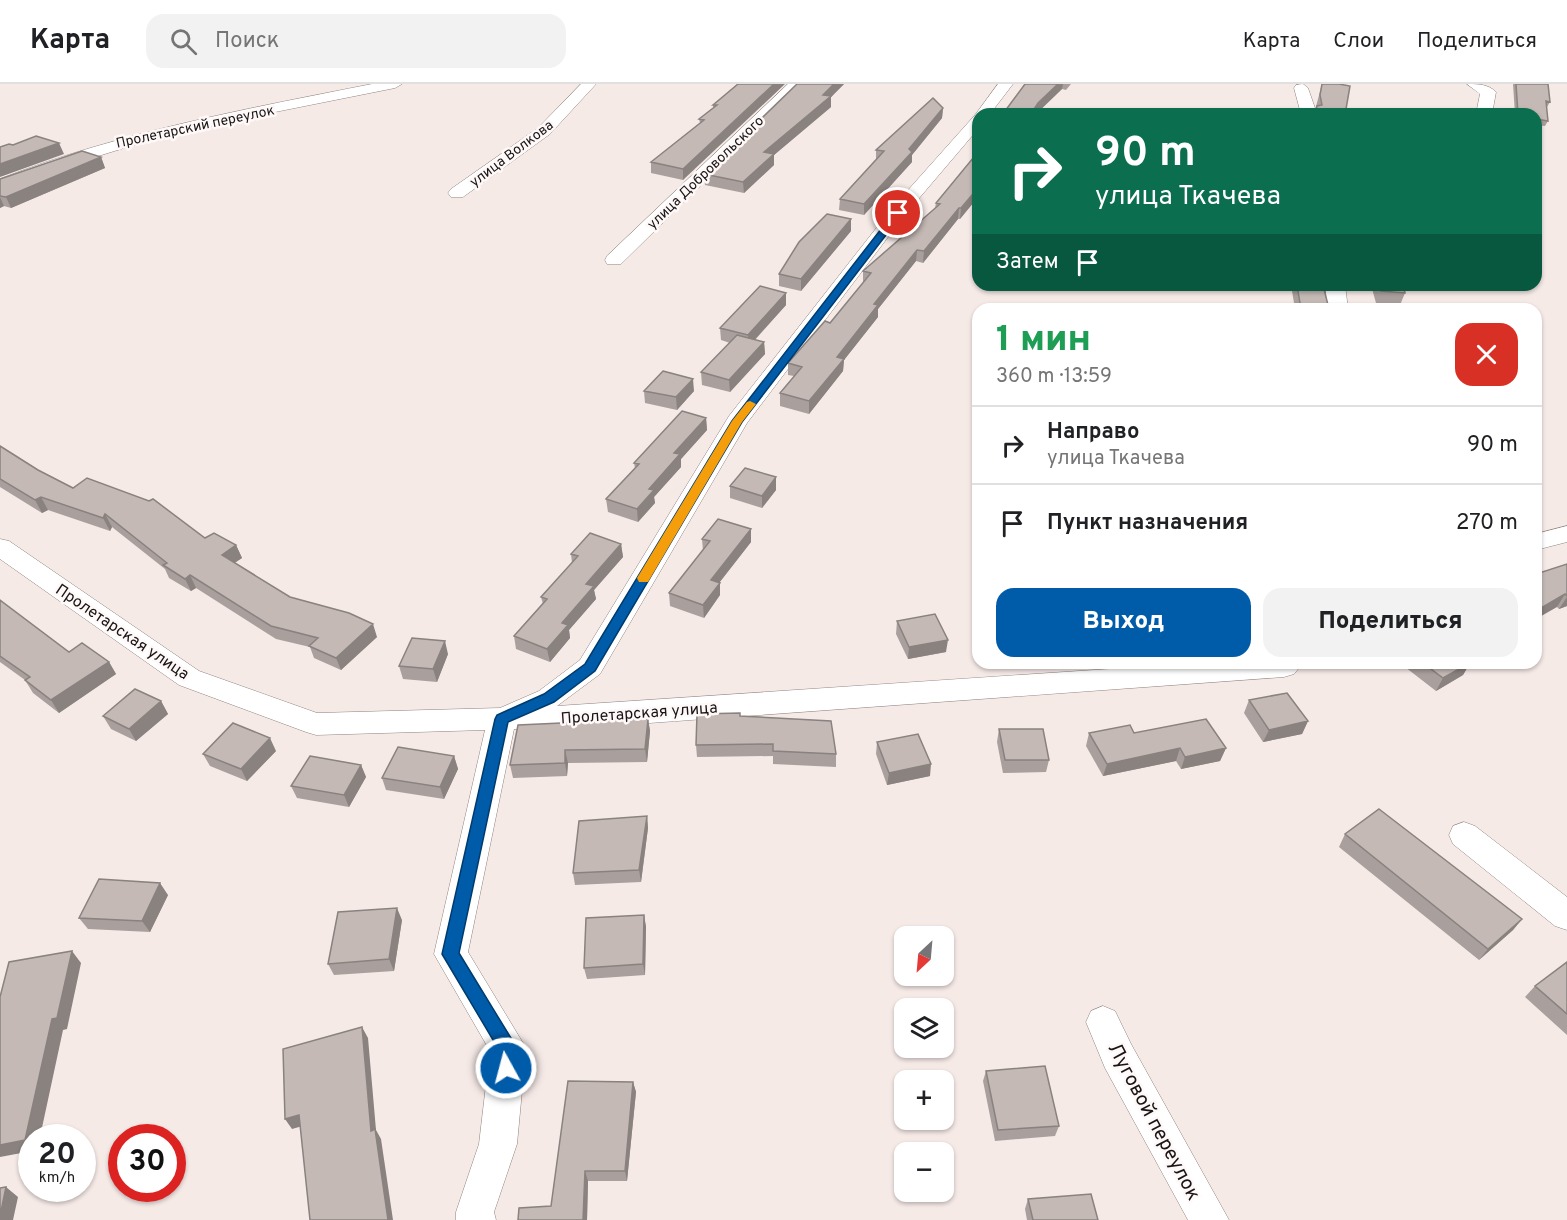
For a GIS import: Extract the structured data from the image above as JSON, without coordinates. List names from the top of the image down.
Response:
{
  "streets": {
    "street": [
      "Пролетарский переулок",
      "улица Волкова",
      "улица Добровольского",
      "Пролетарская улица",
      "Луговой переулок"
    ]
  },
  "north": "bottom left",
  "page": {
    "header": "Карта",
    "search": "Поиск",
    "nav": ["Карта", "Слои", "Поделиться"],
    "turn": ["90 m", "улица Ткачева"],
    "then": "Затем",
    "heading": ["1 мин", "360 m · 13:59"],
    "list": [
      {
        "name": "Направо",
        "note": "улица Ткачева",
        "value": "90 m"
      },
      {
        "name": "Пункт назначения",
        "value": "270 m"
      }
    ],
    "buttons": ["Выход", "Поделиться"],
    "map_buttons": ["+", "−"],
    "speed": "20 km/h",
    "limit": "30"
  }
}
